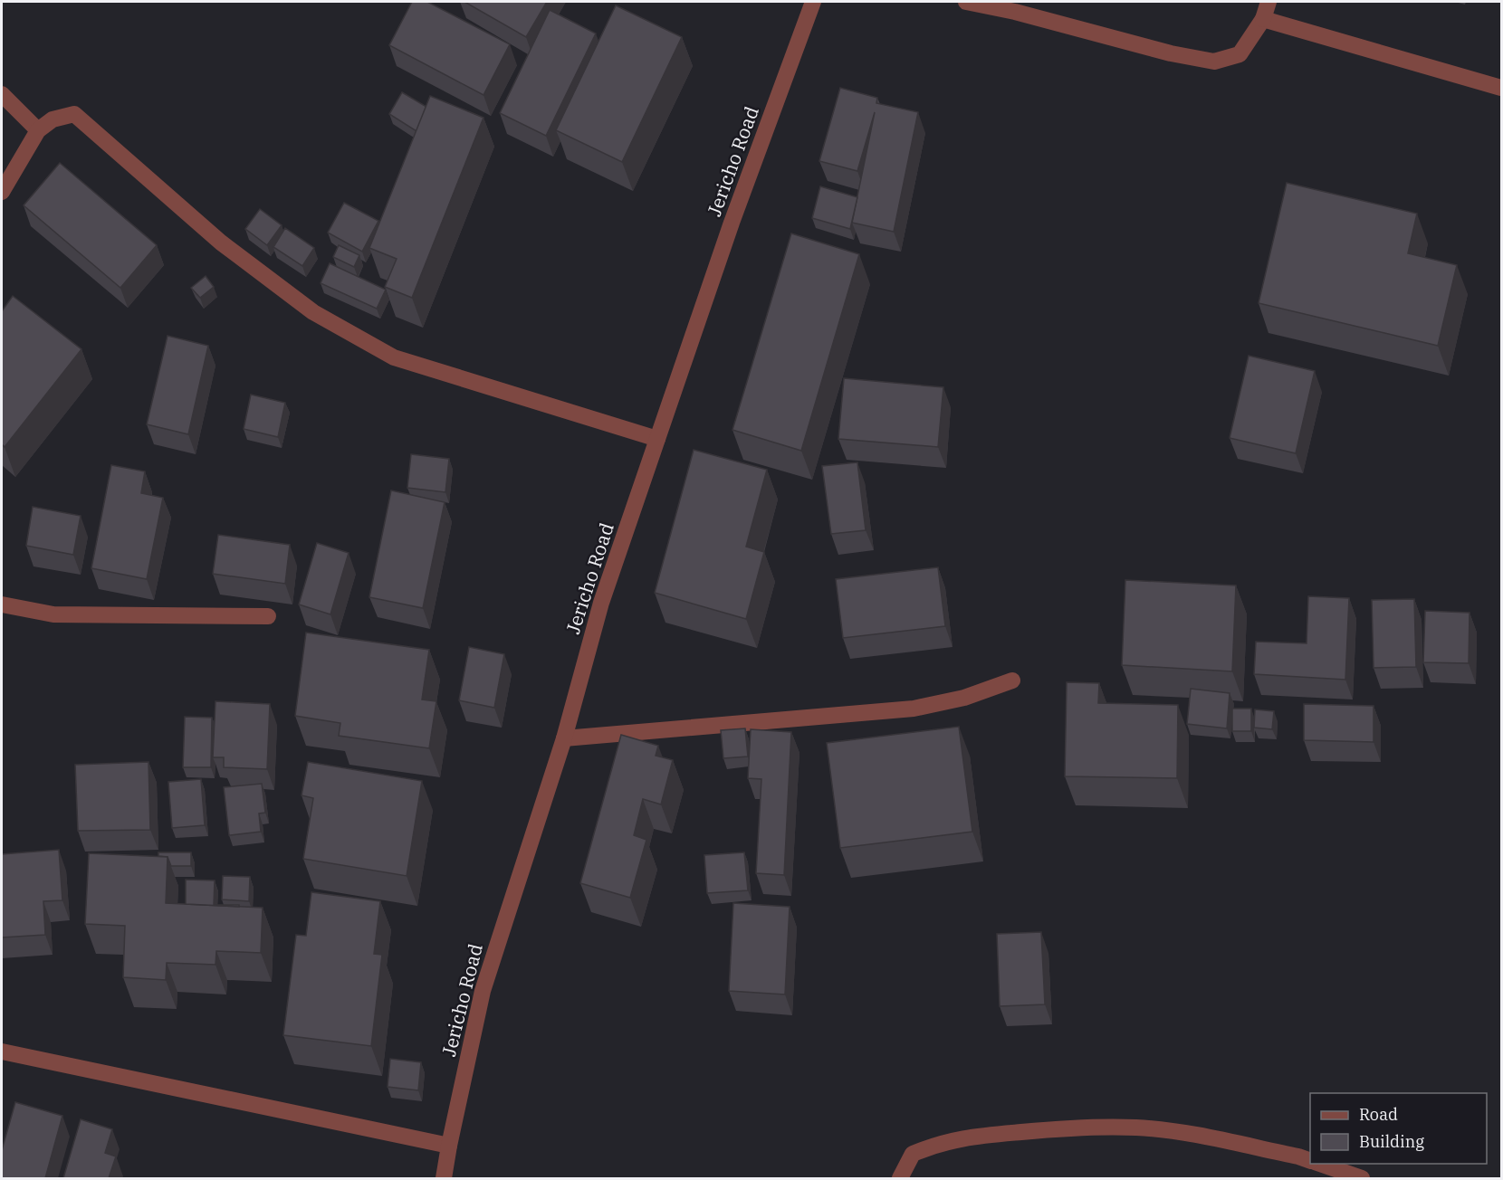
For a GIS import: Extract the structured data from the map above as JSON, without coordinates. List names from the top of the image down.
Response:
{
  "streets": {
    "street": ["Jericho Road"]
  },
  "legend": ["Road", "Building"]
}
